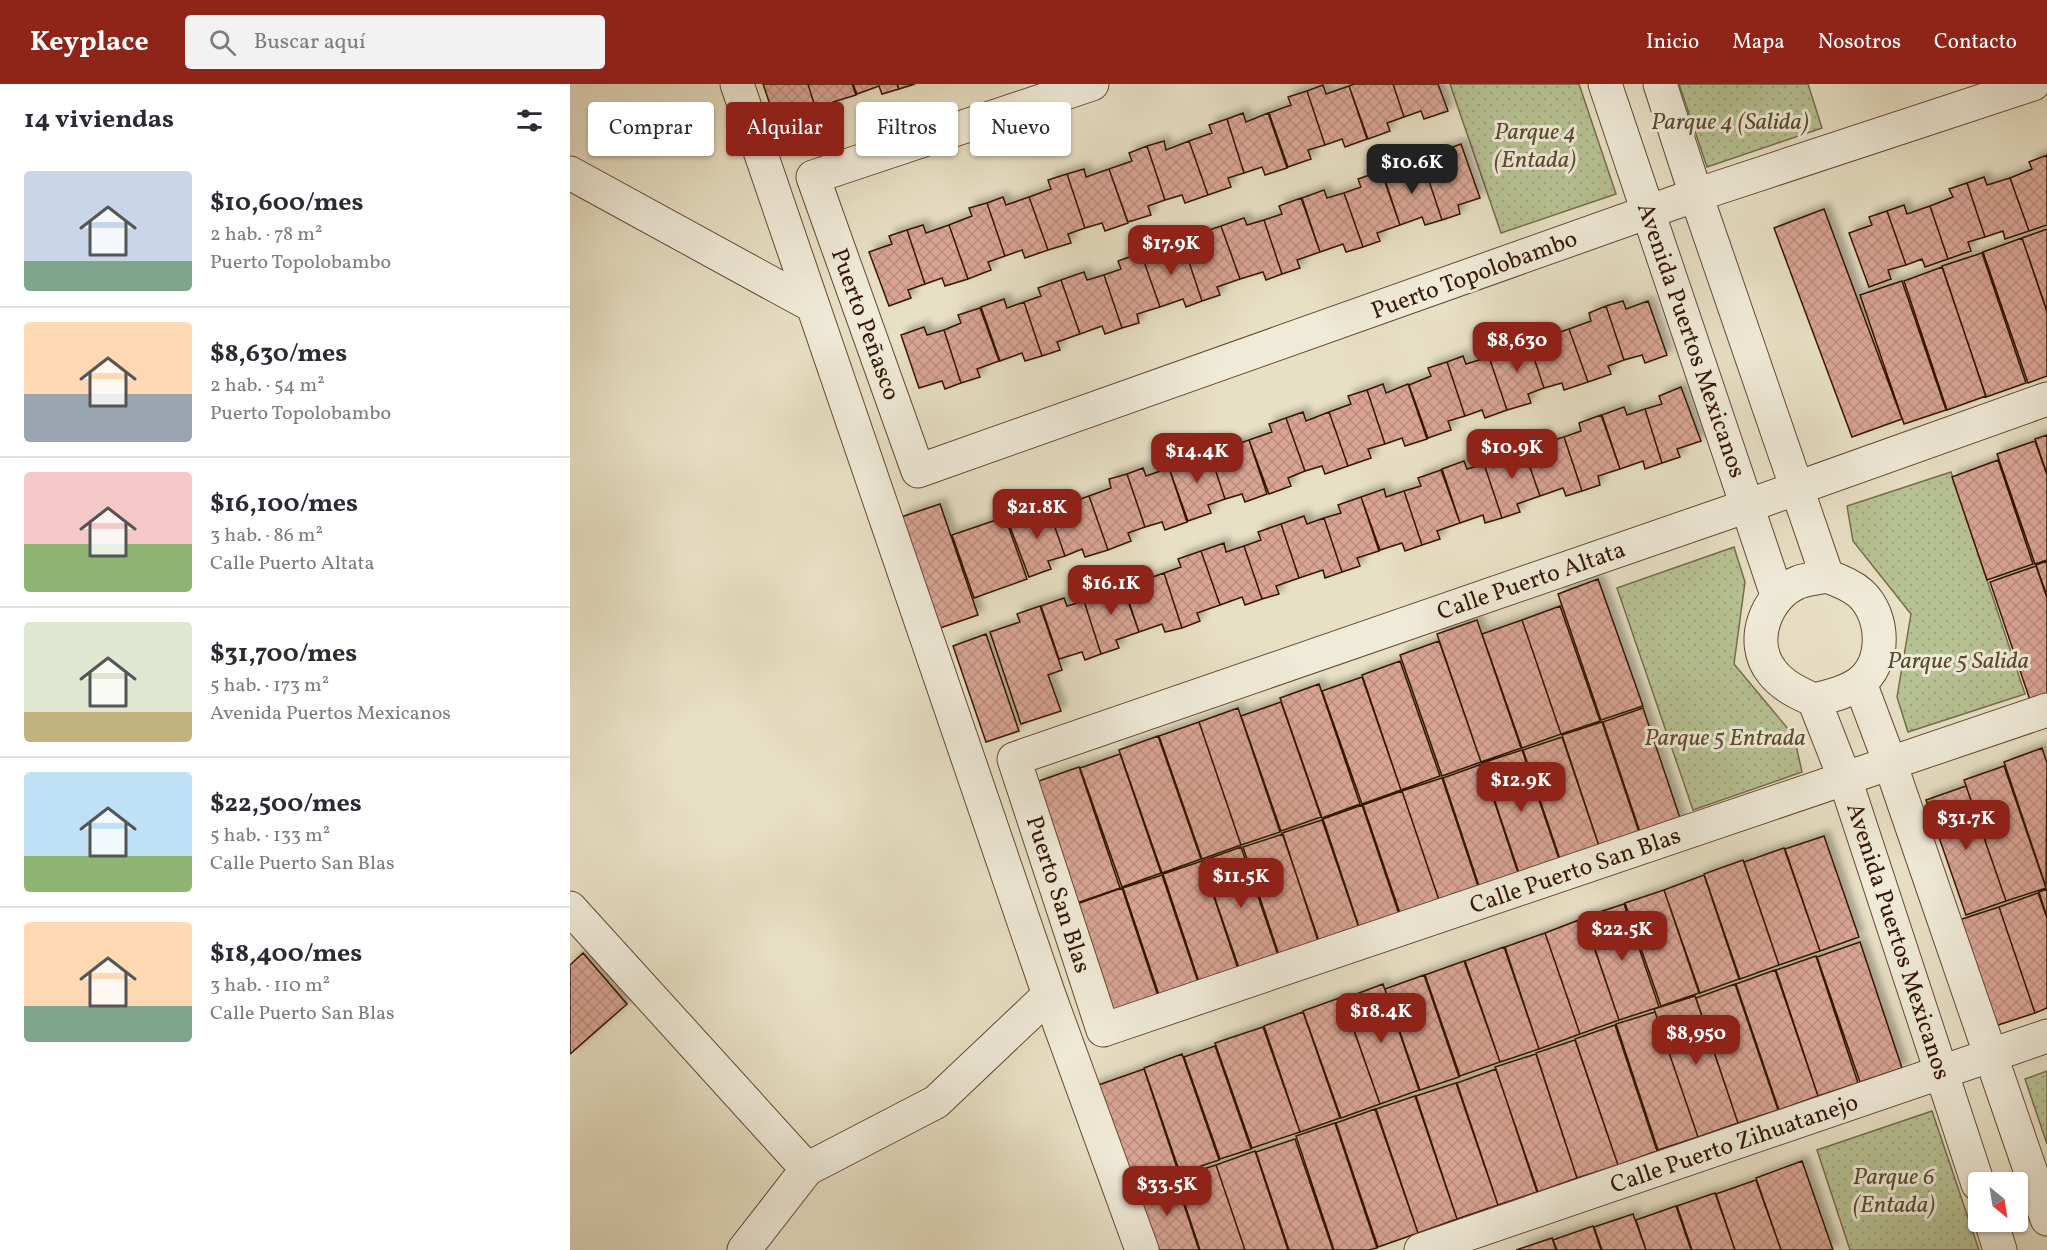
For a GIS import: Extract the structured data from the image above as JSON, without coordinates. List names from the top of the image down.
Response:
{
  "streets": {
    "street": [
      "Puerto Topolobambo",
      "Puerto Peñasco",
      "Avenida Puertos Mexicanos",
      "Calle Puerto Altata",
      "Calle Puerto San Blas",
      "Puerto San Blas",
      "Calle Puerto Zihuatanejo"
    ]
  },
  "crossings": [
    ["Puerto Topolobambo", "Puerto Peñasco"],
    ["Puerto Topolobambo", "Avenida Puertos Mexicanos"],
    ["Avenida Puertos Mexicanos", "Calle Puerto Altata"],
    ["Avenida Puertos Mexicanos", "Calle Puerto San Blas"],
    ["Avenida Puertos Mexicanos", "Calle Puerto Zihuatanejo"],
    ["Calle Puerto Altata", "Puerto San Blas"],
    ["Calle Puerto San Blas", "Puerto San Blas"]
  ],
  "parks": [
    "Parque 4 (Salida)",
    "Parque 4 (Entada)",
    "Parque 5 Salida",
    "Parque 5 Entrada",
    "Parque 6 (Entada)"
  ],
  "north": "bottom right",
  "page": {
    "header": "Keyplace",
    "search": "Buscar aquí",
    "nav": [
      "Inicio",
      "Mapa",
      "Nosotros",
      "Contacto"
    ],
    "heading": "14 viviendas",
    "chip": [
      "Comprar",
      "Alquilar",
      "Filtros",
      "Nuevo"
    ],
    "price": [
      "$10.6K",
      "$17.9K",
      "$8,630",
      "$10.9K",
      "$14.4K",
      "$21.8K",
      "$16.1K",
      "$12.9K",
      "$31.7K",
      "$11.5K",
      "$22.5K",
      "$18.4K",
      "$8,950",
      "$33.5K"
    ],
    "list": [
      {
        "name": "$10,600/mes",
        "note": "2 hab. · 78 m² · Puerto Topolobambo"
      },
      {
        "name": "$8,630/mes",
        "note": "2 hab. · 54 m² · Puerto Topolobambo"
      },
      {
        "name": "$16,100/mes",
        "note": "3 hab. · 86 m² · Calle Puerto Altata"
      },
      {
        "name": "$31,700/mes",
        "note": "5 hab. · 173 m² · Avenida Puertos Mexicanos"
      },
      {
        "name": "$22,500/mes",
        "note": "5 hab. · 133 m² · Calle Puerto San Blas"
      },
      {
        "name": "$18,400/mes",
        "note": "3 hab. · 110 m² · Calle Puerto San Blas"
      }
    ]
  }
}
